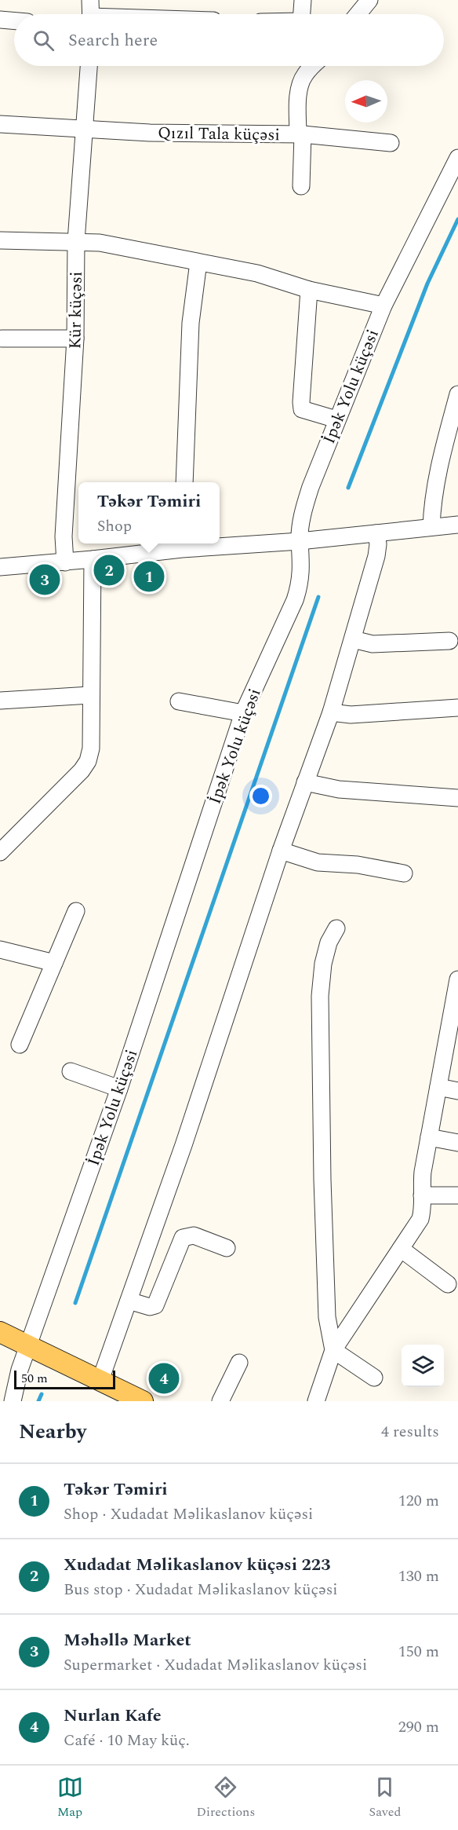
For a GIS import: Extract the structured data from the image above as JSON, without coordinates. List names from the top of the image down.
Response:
{
  "streets": {
    "street": ["Qızıl Tala küçəsi", "Kür küçəsi", "İpək Yolu küçəsi"]
  },
  "crossings": [
    ["Qızıl Tala küçəsi", "Kür küçəsi"]
  ],
  "scale_bar": "50 m",
  "north": "left",
  "page": {
    "search": "Search here",
    "popup": ["Təkər Təmiri", "Shop"],
    "pins": [
      "2",
      "1",
      "3",
      "4"
    ],
    "scale": "50 m",
    "heading": ["Nearby", "4 results"],
    "list": [
      {
        "mark": "1",
        "name": "Təkər Təmiri",
        "note": "Shop · Xudadat Məlikaslanov küçəsi",
        "value": "120 m"
      },
      {
        "mark": "2",
        "name": "Xudadat Məlikaslanov küçəsi 223",
        "note": "Bus stop · Xudadat Məlikaslanov küçəsi",
        "value": "130 m"
      },
      {
        "mark": "3",
        "name": "Məhəllə Market",
        "note": "Supermarket · Xudadat Məlikaslanov küçəsi",
        "value": "150 m"
      },
      {
        "mark": "4",
        "name": "Nurlan Kafe",
        "note": "Café · 10 May küç.",
        "value": "290 m"
      }
    ],
    "nav": ["Map", "Directions", "Saved"]
  }
}
